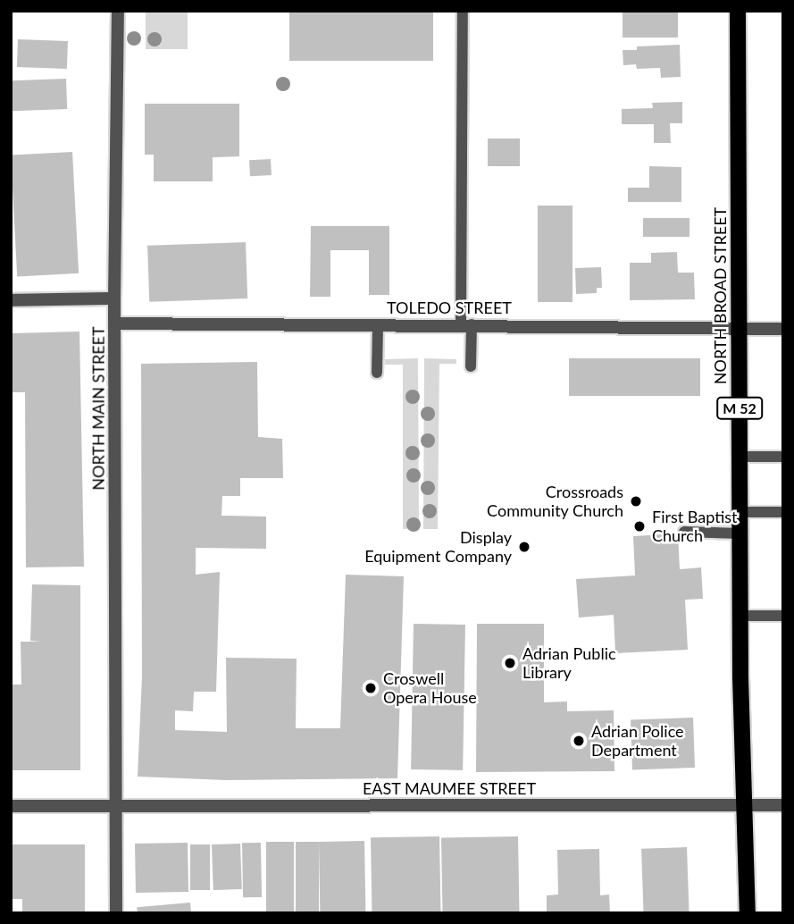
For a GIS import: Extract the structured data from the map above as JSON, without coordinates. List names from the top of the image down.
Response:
{
  "streets": {
    "main road": ["NORTH BROAD STREET", "M 52"],
    "street": ["TOLEDO STREET", "NORTH MAIN STREET", "EAST MAUMEE STREET"]
  },
  "crossings": [
    ["NORTH BROAD STREET", "TOLEDO STREET"],
    ["NORTH BROAD STREET", "M 52"],
    ["NORTH BROAD STREET", "EAST MAUMEE STREET"],
    ["TOLEDO STREET", "NORTH MAIN STREET"],
    ["NORTH MAIN STREET", "EAST MAUMEE STREET"],
    ["M 52", "EAST MAUMEE STREET"]
  ],
  "places": [
    "Crossroads Community Church",
    "First Baptist Church",
    "Display Equipment Company",
    "Adrian Public Library",
    "Croswell Opera House",
    "Adrian Police Department"
  ]
}
